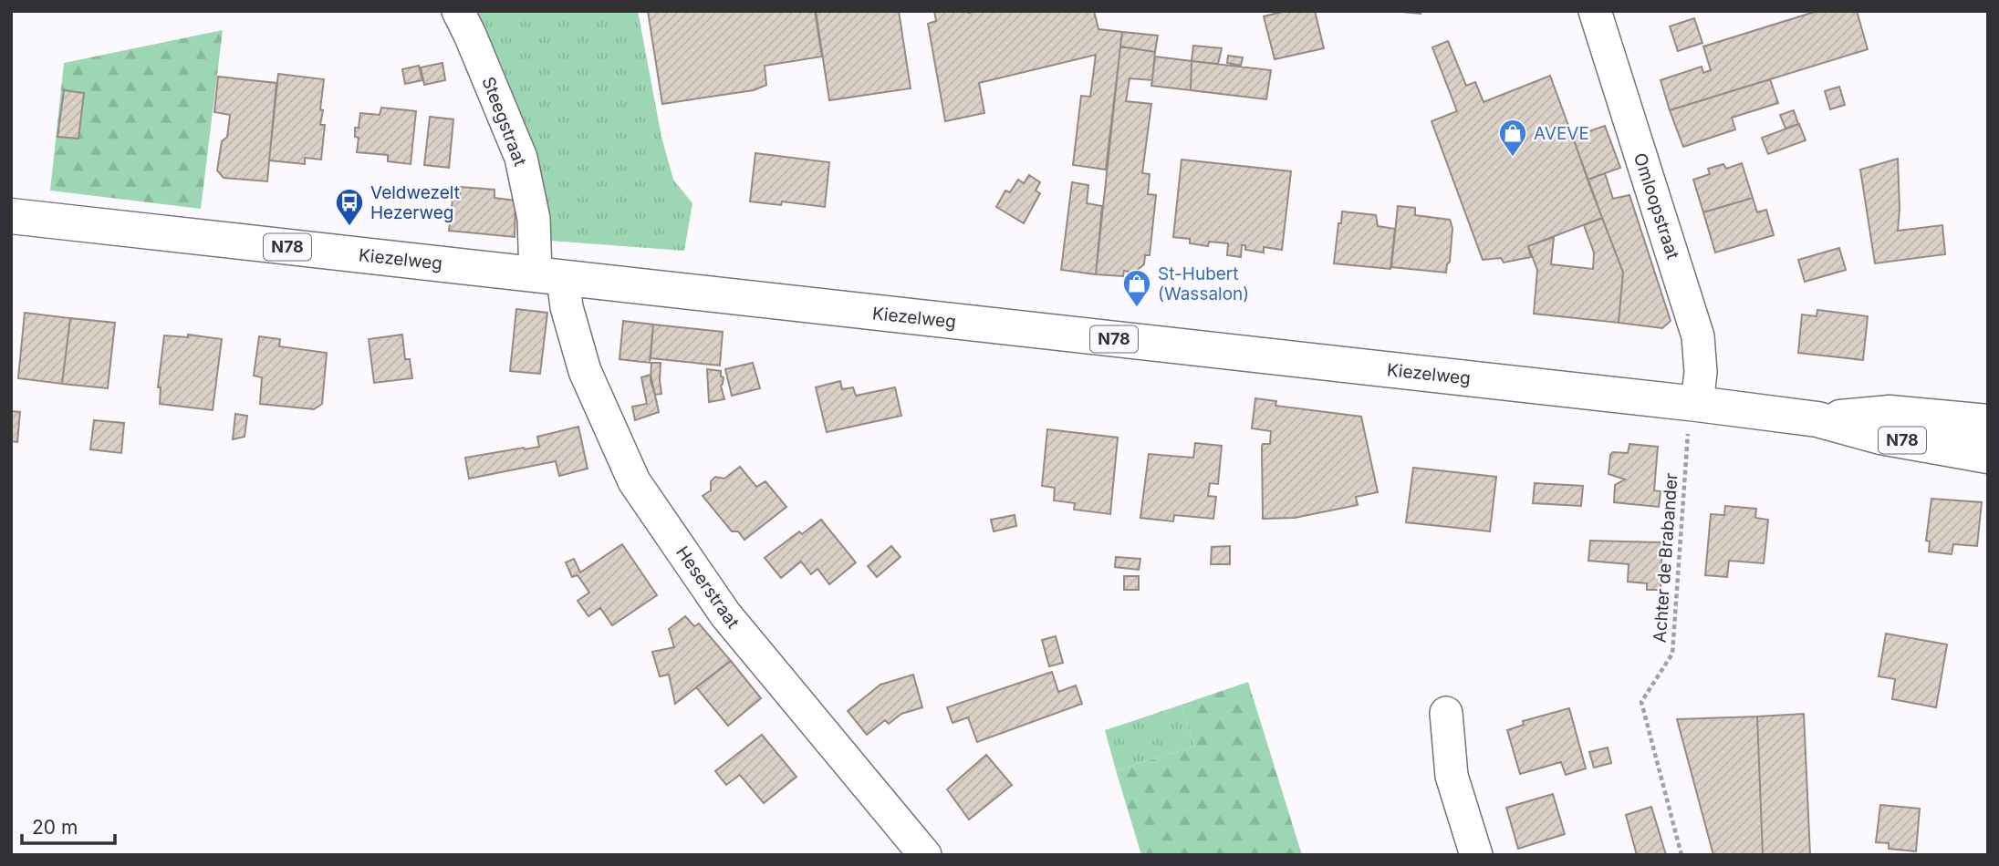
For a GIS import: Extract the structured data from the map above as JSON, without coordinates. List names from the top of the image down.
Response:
{
  "streets": {
    "main road": ["N78", "Kiezelweg"],
    "street": ["Steegstraat", "Omloopstraat", "Heserstraat"],
    "path": ["Achter de Brabander"]
  },
  "crossings": [
    ["Steegstraat", "Kiezelweg"],
    ["Steegstraat", "Heserstraat"],
    ["Omloopstraat", "Kiezelweg"],
    ["Omloopstraat", "Achter de Brabander"],
    ["Kiezelweg", "Achter de Brabander"],
    ["Kiezelweg", "Heserstraat"]
  ],
  "places": {
    "shop": ["AVEVE", "St-Hubert (Wassalon)"],
    "bus stop": ["Veldwezelt Hezerweg"]
  },
  "scale_bar": "20 m"
}
